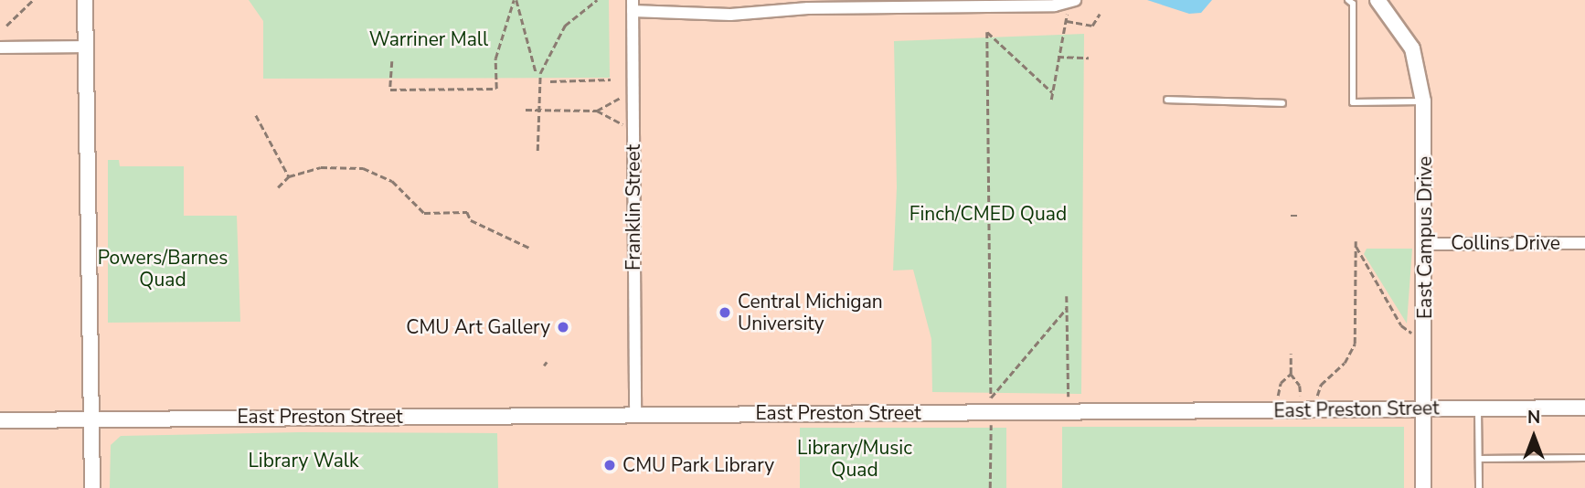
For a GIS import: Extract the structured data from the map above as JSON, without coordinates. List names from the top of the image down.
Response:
{
  "streets": {
    "street": [
      "Franklin Street",
      "East Campus Drive",
      "Collins Drive",
      "East Preston Street"
    ]
  },
  "crossings": [
    ["Franklin Street", "East Preston Street"],
    ["East Campus Drive", "Collins Drive"],
    ["East Campus Drive", "East Preston Street"]
  ],
  "parks": [
    "Warriner Mall",
    "Finch/CMED Quad",
    "Powers/Barnes Quad",
    "Library/Music Quad",
    "Library Walk"
  ],
  "places": ["Central Michigan University", "CMU Art Gallery", "CMU Park Library"],
  "north": "top"
}
